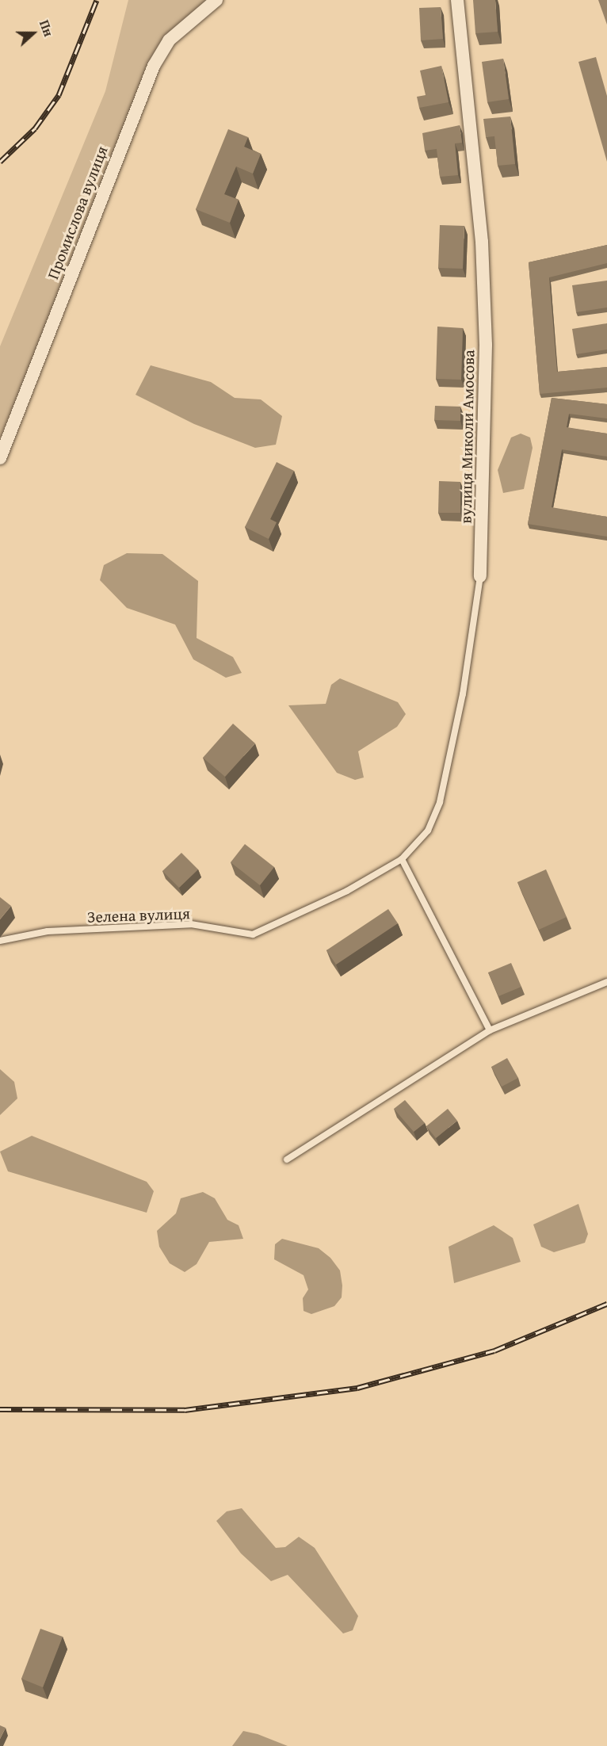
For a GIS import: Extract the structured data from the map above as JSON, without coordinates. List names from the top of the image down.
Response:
{
  "streets": {
    "street": ["Промислова вулиця", "вулиця Миколи Амосова"],
    "lane": ["Зелена вулиця"]
  },
  "crossings": [
    ["вулиця Миколи Амосова", "Зелена вулиця"]
  ],
  "north": "right"
}
